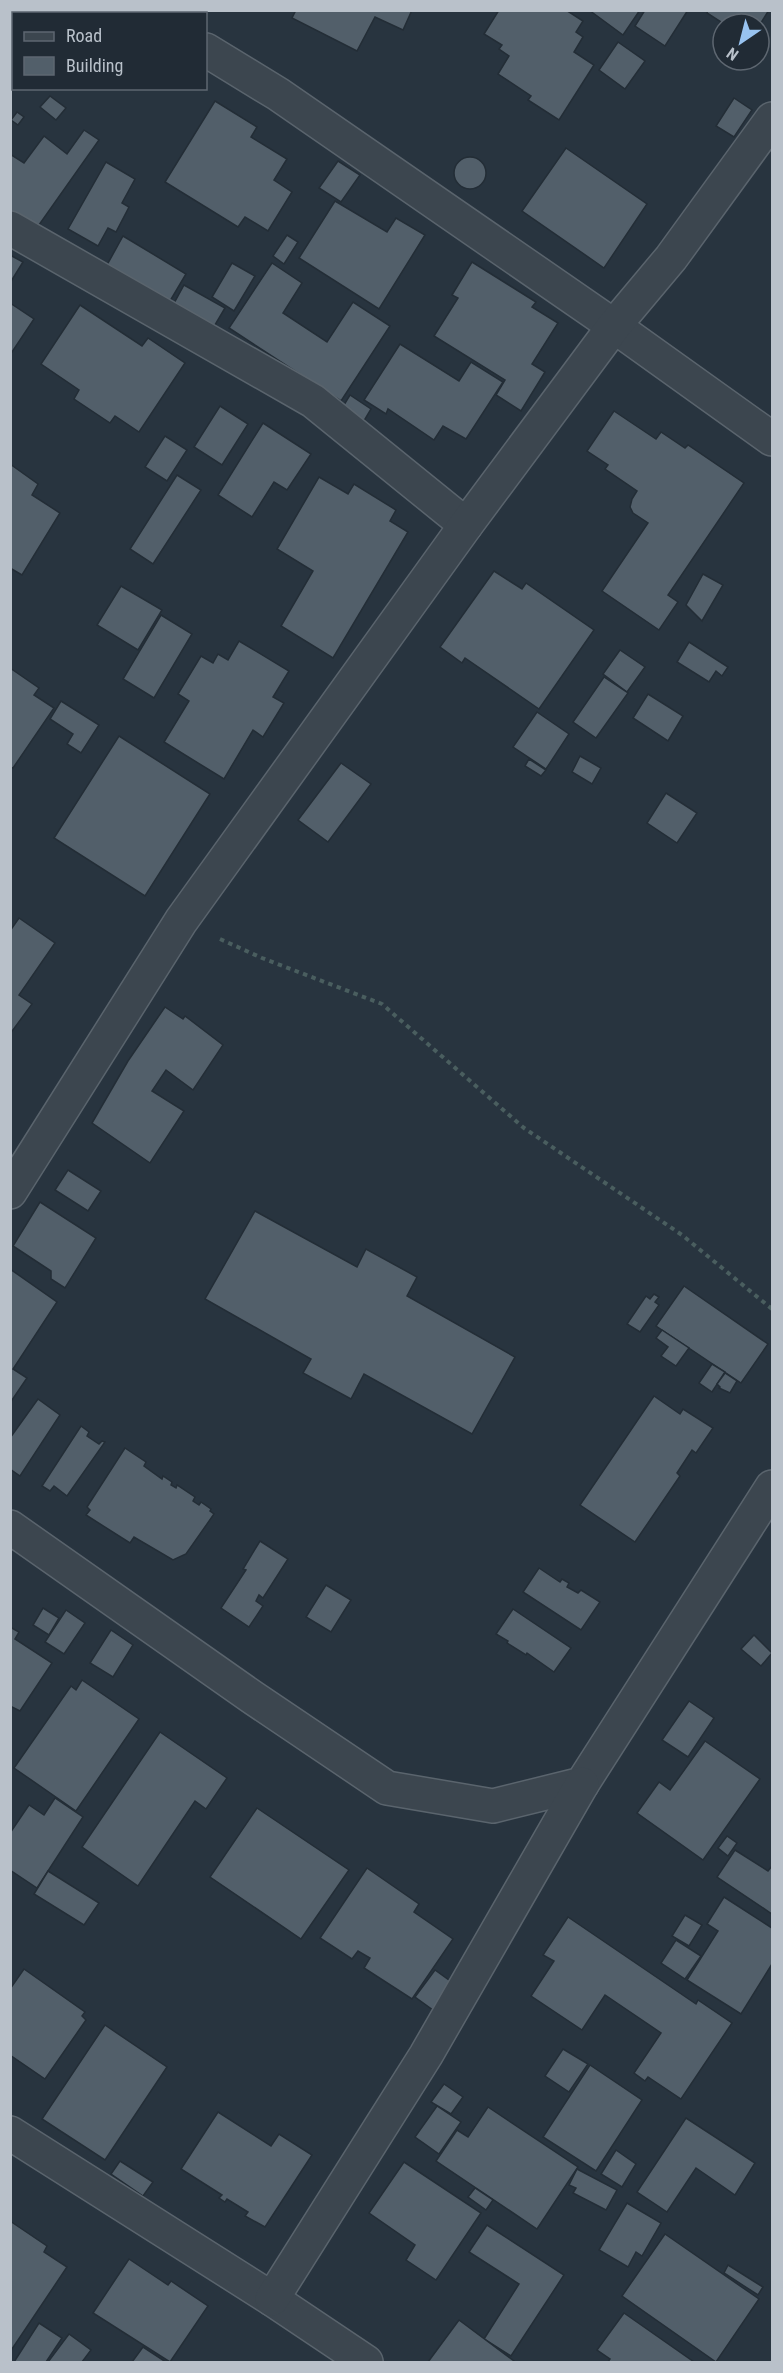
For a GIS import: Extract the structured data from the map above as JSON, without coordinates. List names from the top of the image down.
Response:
{
  "legend": ["Road", "Building"],
  "north": "bottom left"
}
